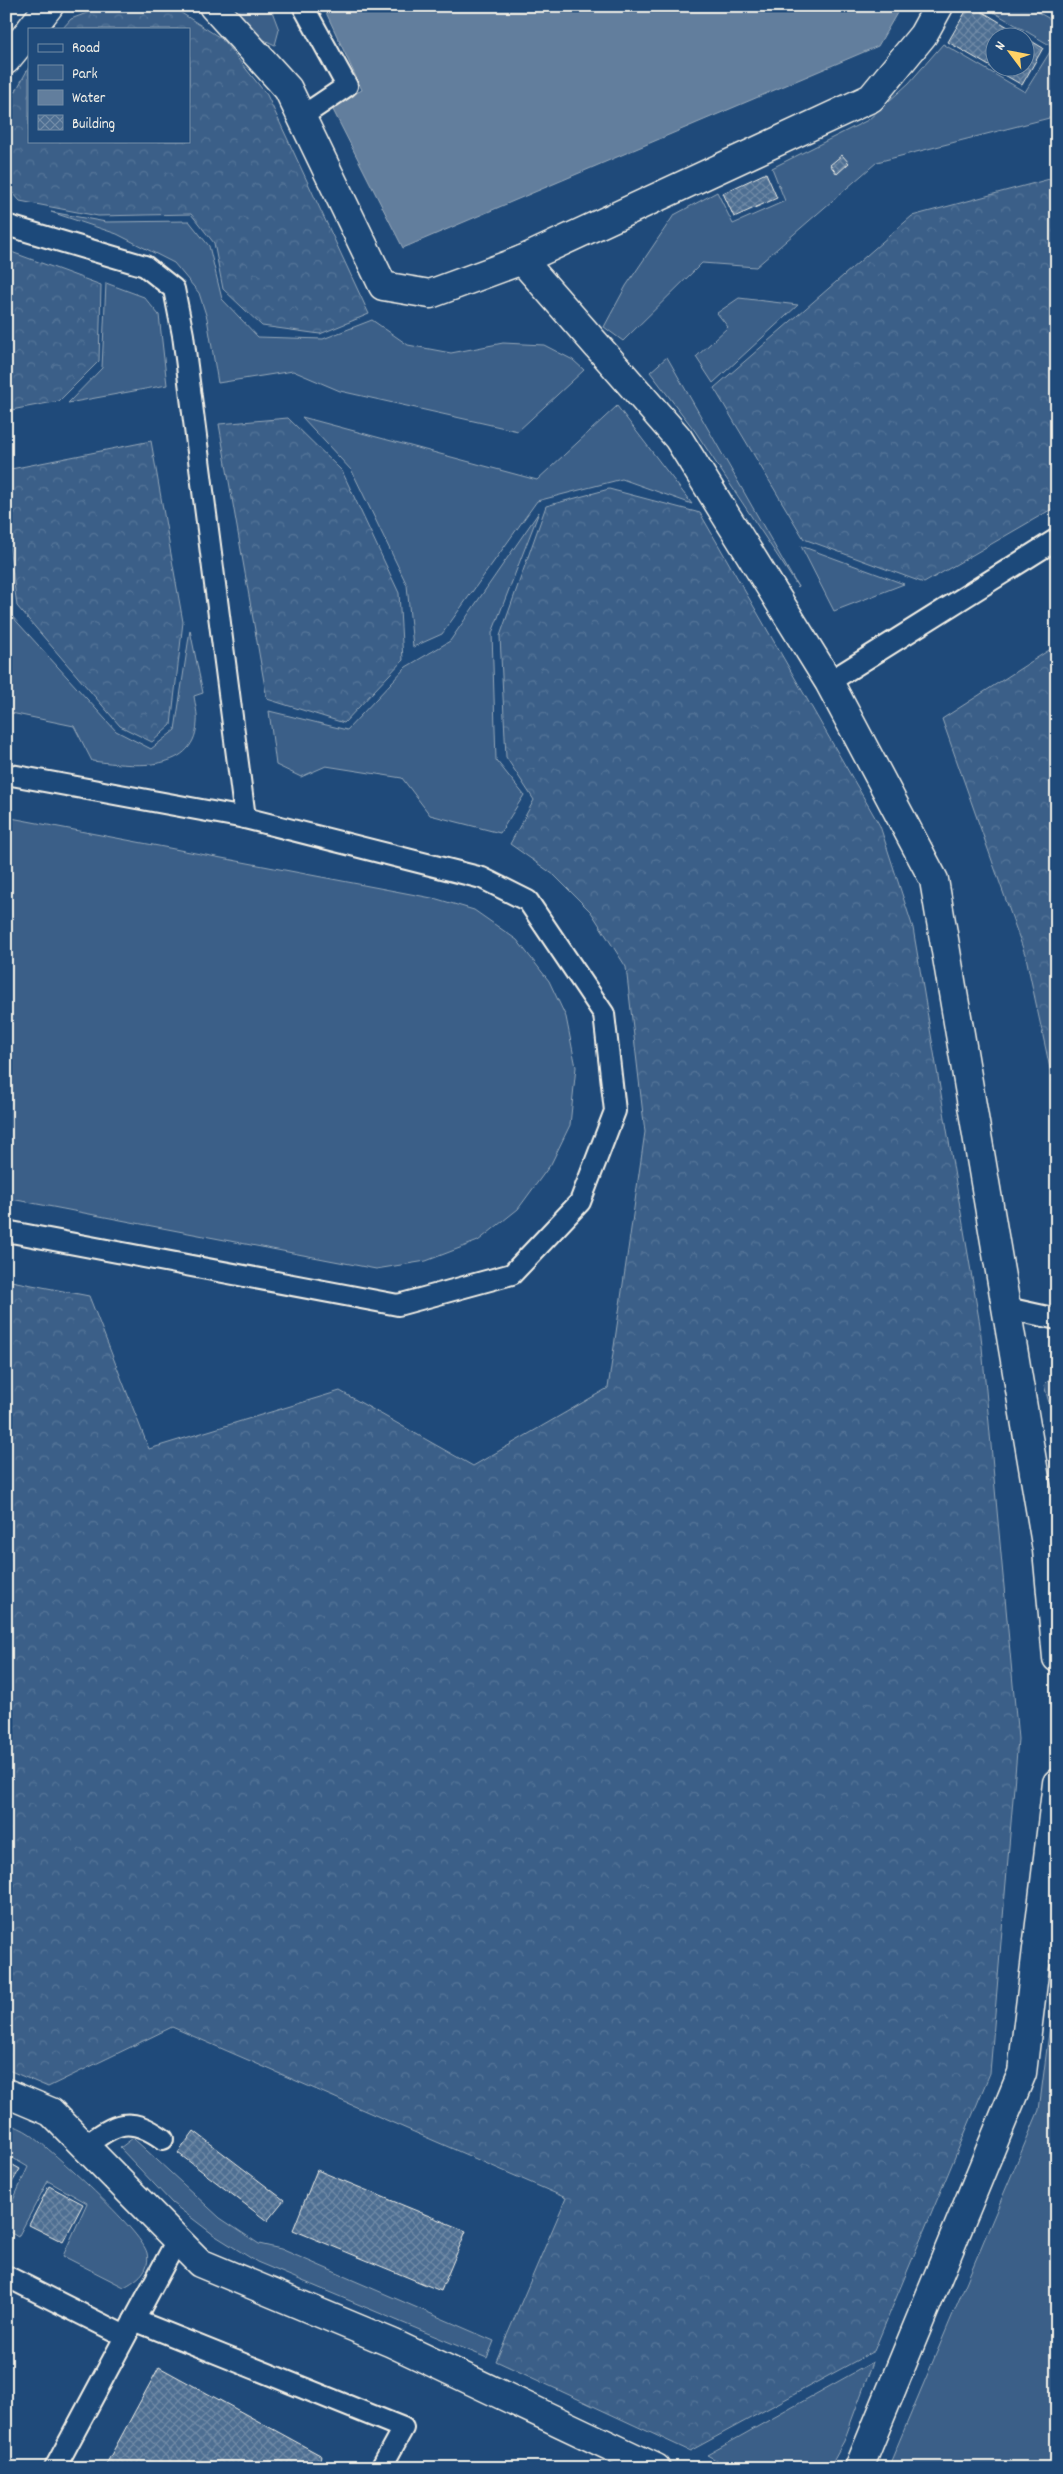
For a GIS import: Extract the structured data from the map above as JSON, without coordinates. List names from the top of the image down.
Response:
{
  "legend": [
    "Road",
    "Park",
    "Water",
    "Building"
  ],
  "north": "top left"
}
